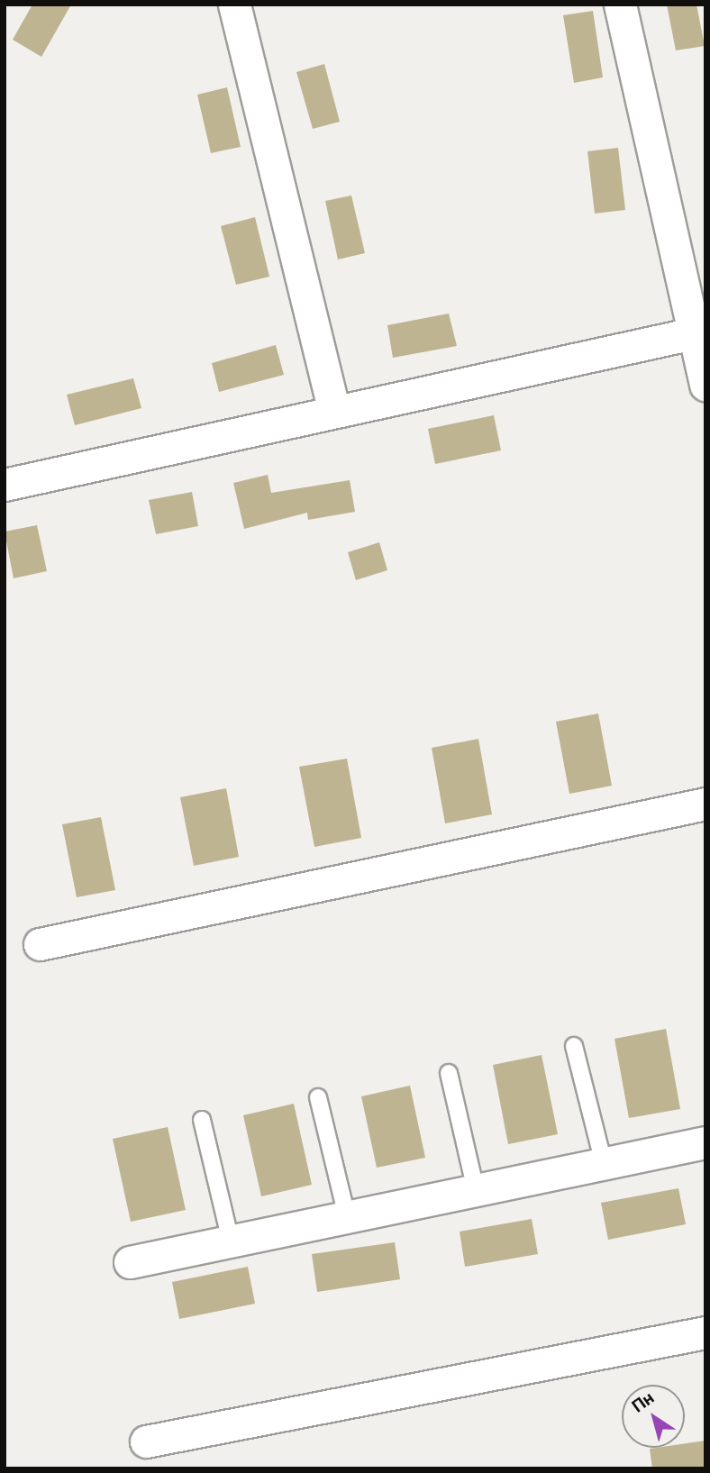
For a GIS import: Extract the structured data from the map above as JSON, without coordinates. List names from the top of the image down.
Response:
{
  "north": "top left"
}
